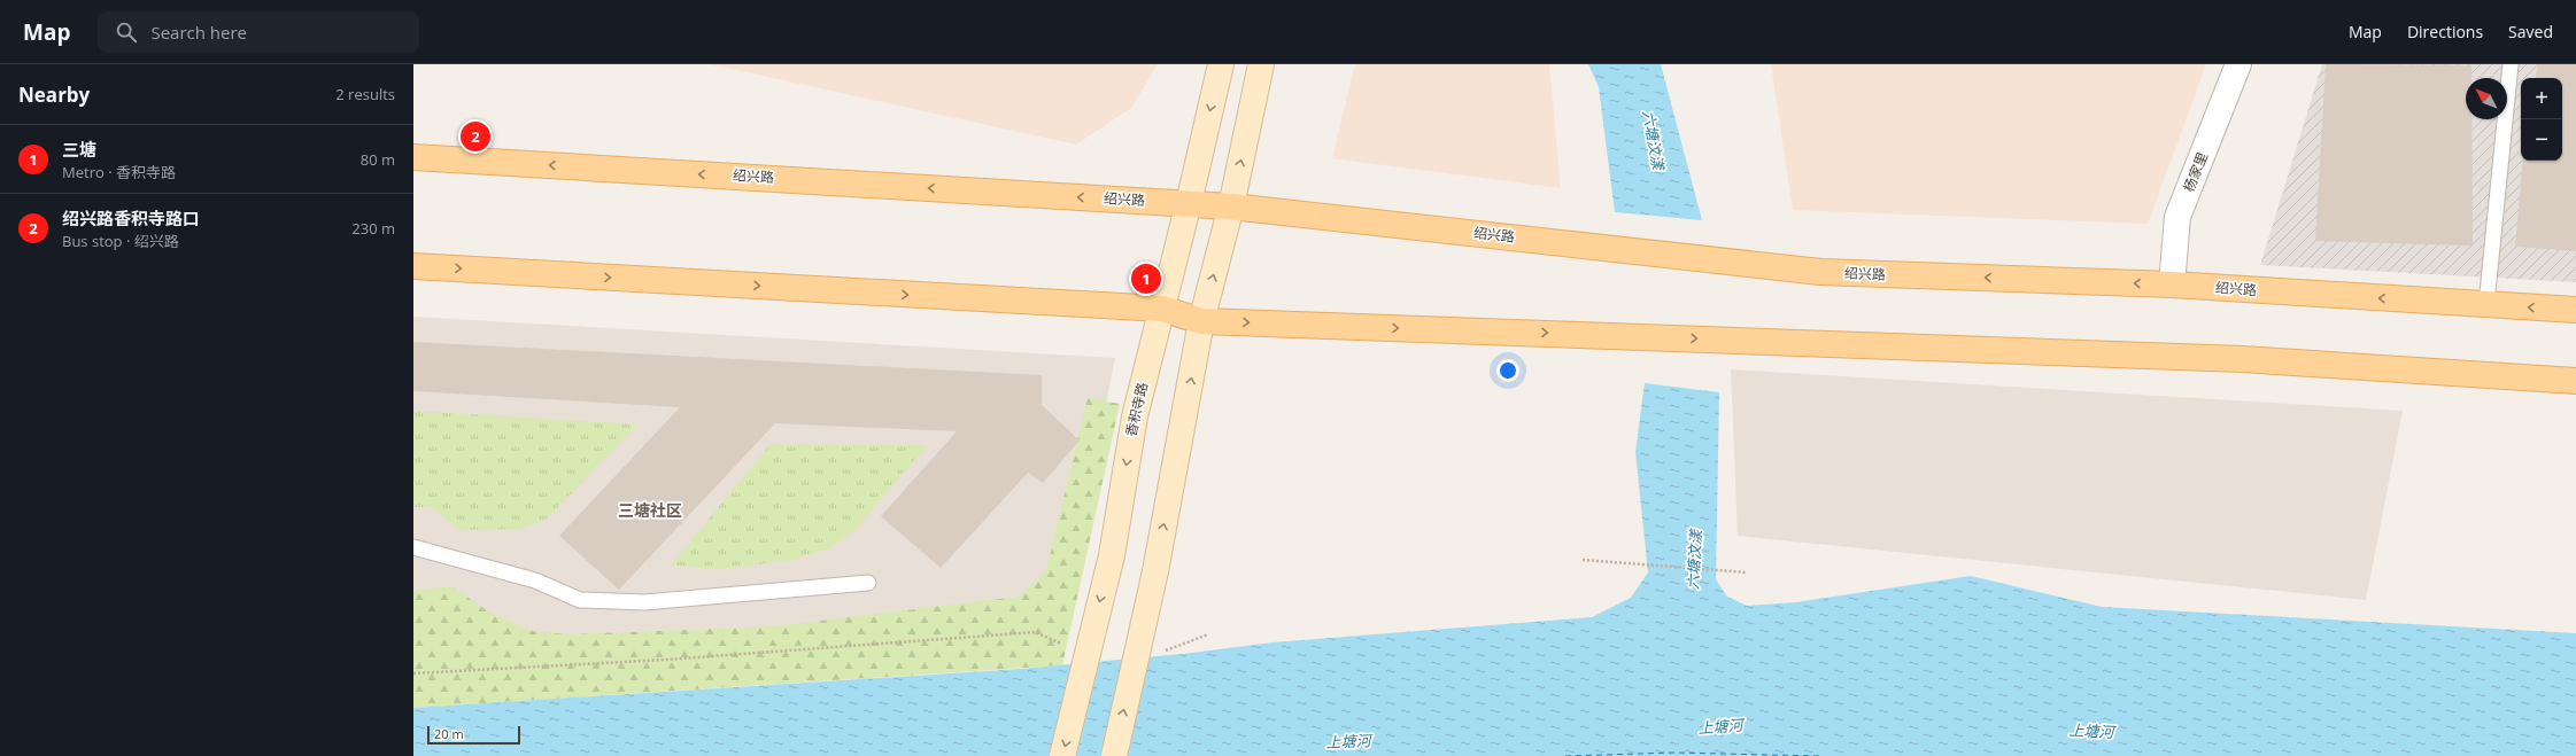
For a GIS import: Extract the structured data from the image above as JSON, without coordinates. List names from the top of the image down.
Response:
{
  "streets": {
    "main road": ["绍兴路", "香积寺路"],
    "street": ["杨家里"]
  },
  "crossings": [
    ["杨家里", "绍兴路"],
    ["绍兴路", "香积寺路"]
  ],
  "districts": ["三塘社区"],
  "water": ["六塘汶漾", "上塘河"],
  "scale_bar": "20 m",
  "north": "top left",
  "page": {
    "header": "Map",
    "search": "Search here",
    "nav": ["Map", "Directions", "Saved"],
    "heading": ["Nearby", "2 results"],
    "map_buttons": ["+", "−"],
    "pins": ["2", "1"],
    "list": [
      {
        "mark": "1",
        "name": "三塘",
        "note": "Metro · 香积寺路",
        "value": "80 m"
      },
      {
        "mark": "2",
        "name": "绍兴路香积寺路口",
        "note": "Bus stop · 绍兴路",
        "value": "230 m"
      }
    ],
    "scale": "20 m"
  }
}
